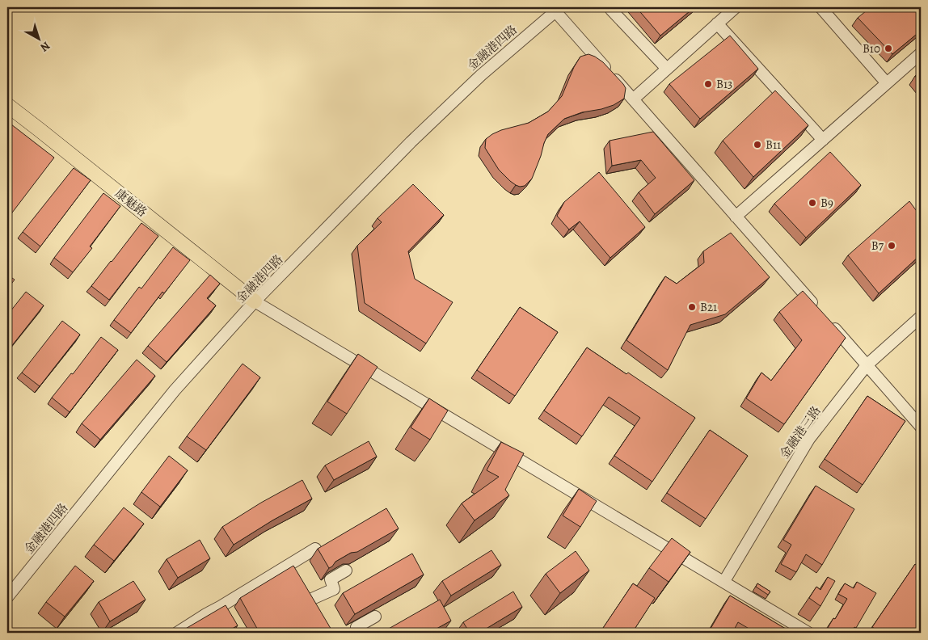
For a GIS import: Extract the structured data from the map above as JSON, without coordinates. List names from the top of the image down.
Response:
{
  "streets": {
    "main road": ["康魅路"],
    "street": ["金融港四路", "金融港三路"]
  },
  "crossings": [
    ["金融港四路", "康魅路"]
  ],
  "places": [
    "B10",
    "B13",
    "B11",
    "B9",
    "B7",
    "B21"
  ],
  "north": "bottom right"
}
